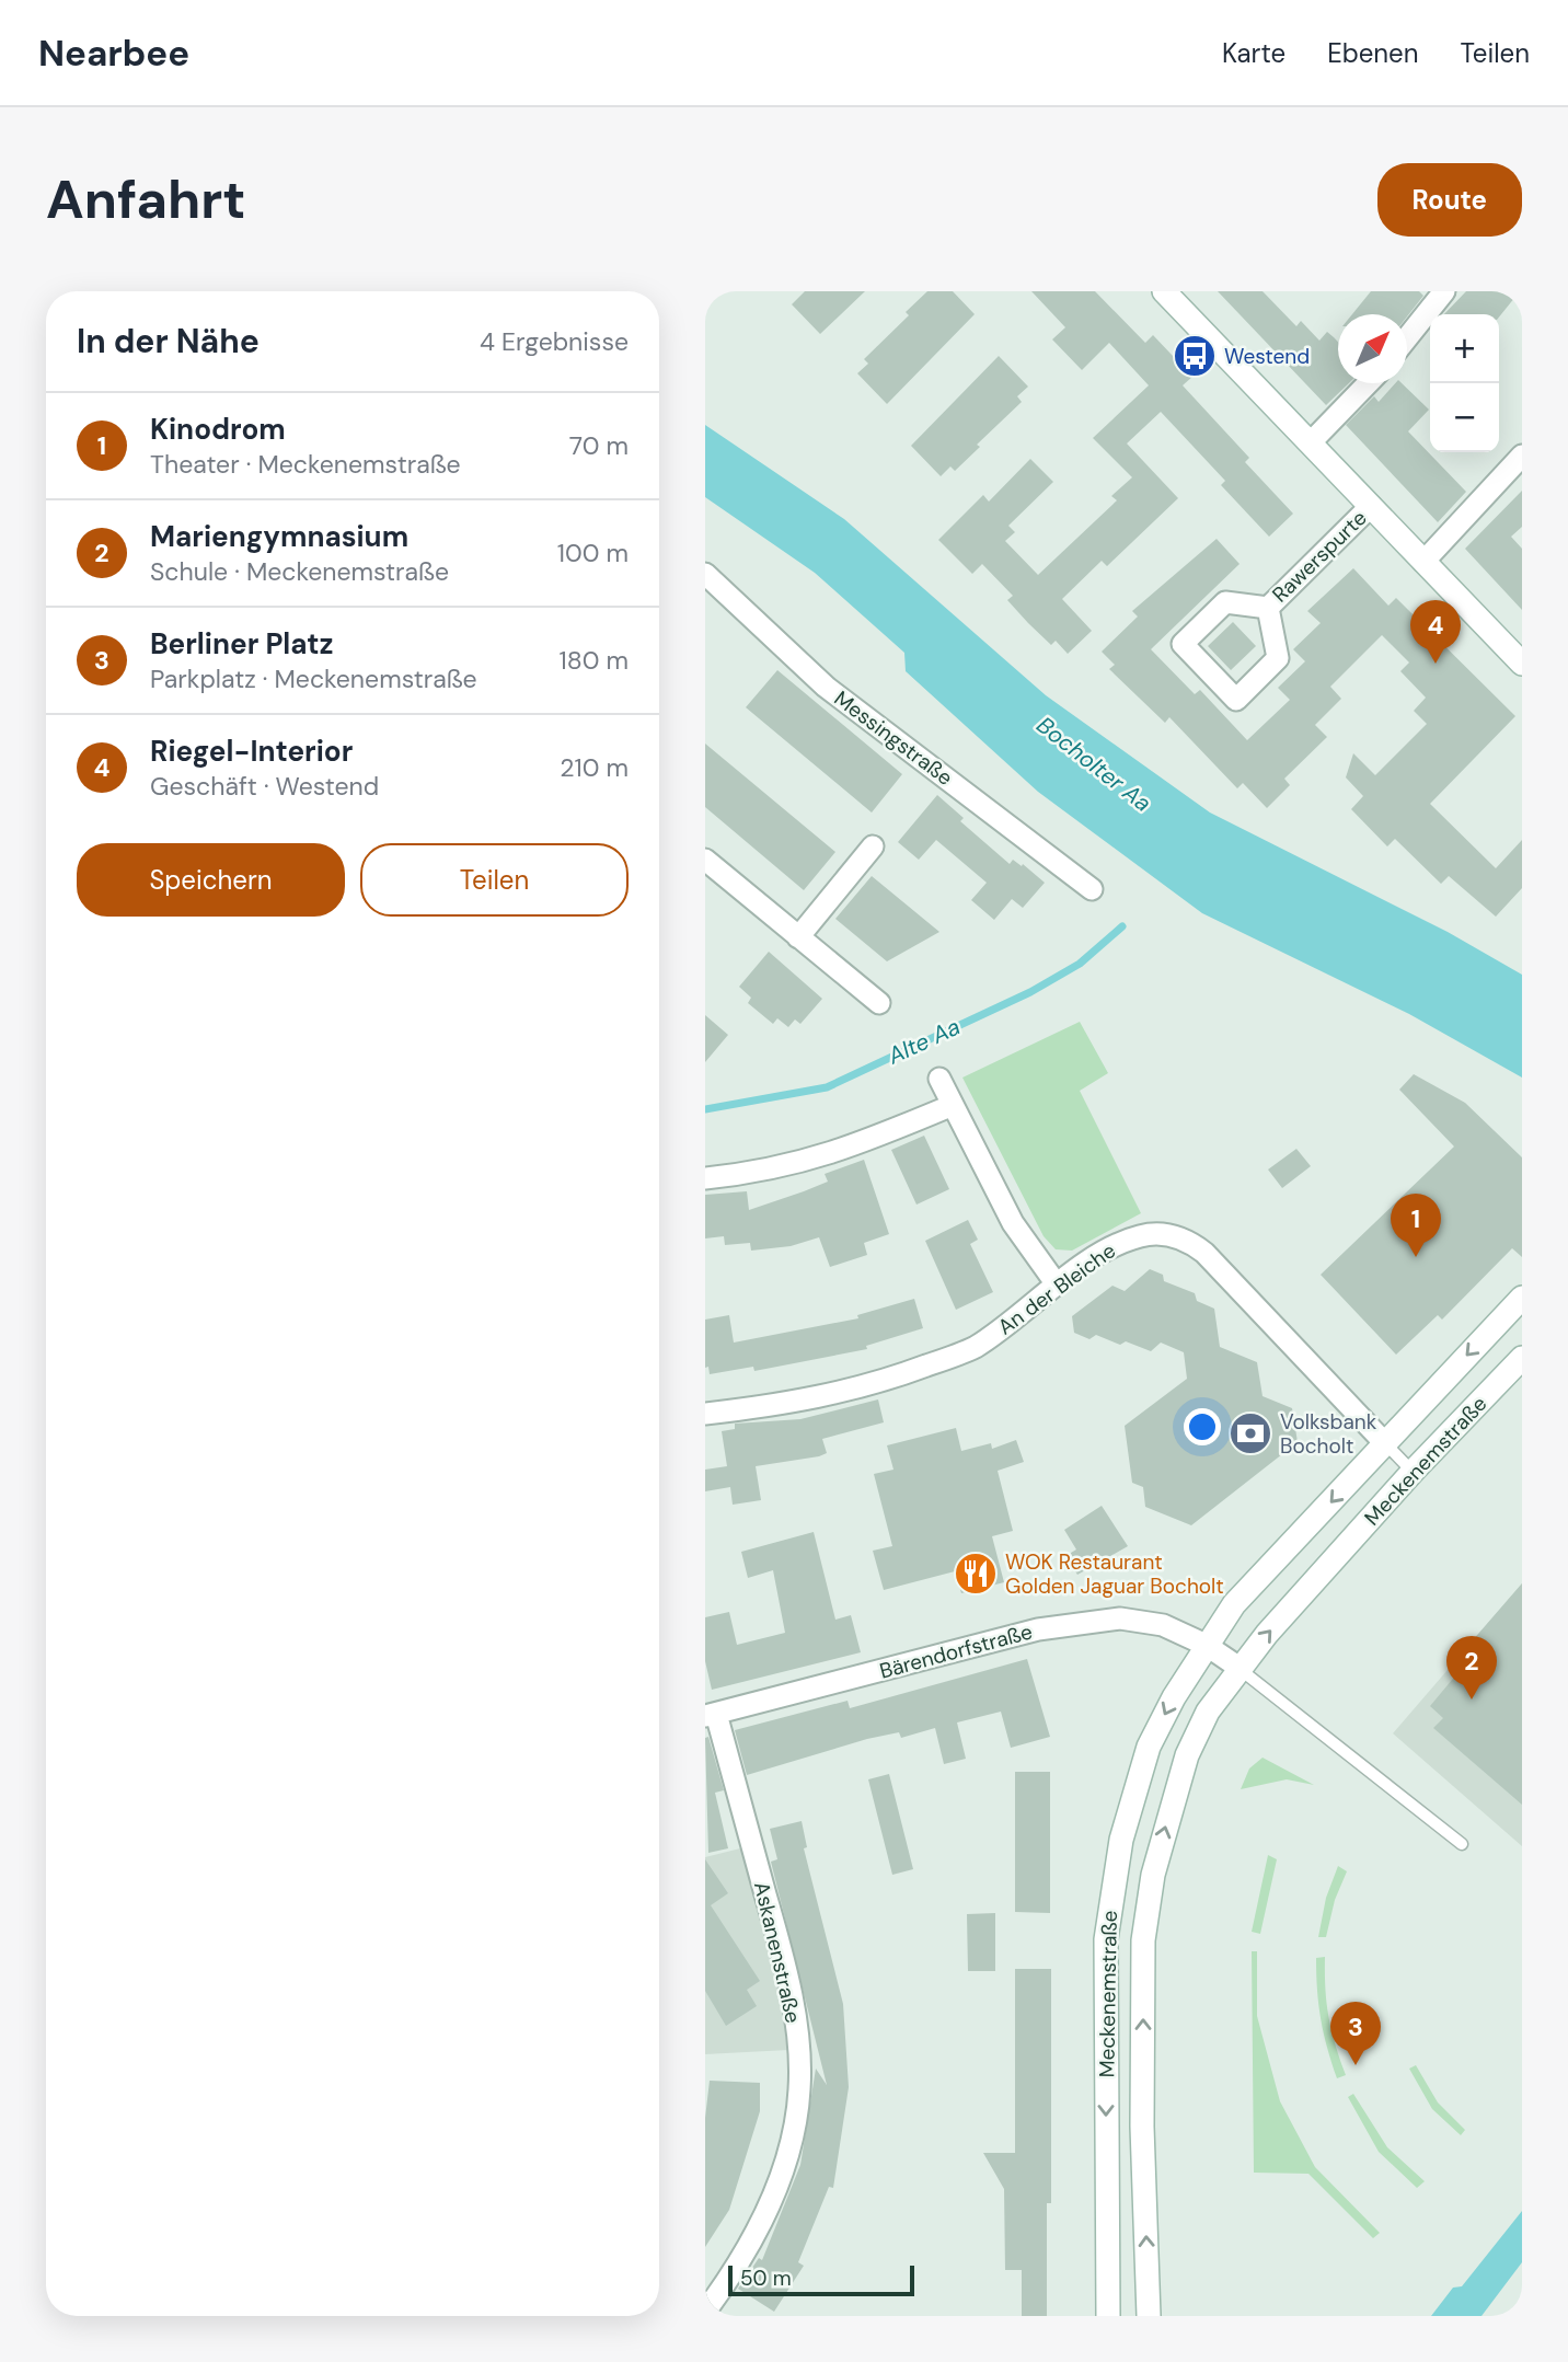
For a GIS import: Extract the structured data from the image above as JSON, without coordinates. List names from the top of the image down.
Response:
{
  "streets": {
    "main road": ["Meckenemstraße"],
    "street": [
      "Rawerspurte",
      "Messingstraße",
      "An der Bleiche",
      "Bärendorfstraße",
      "Askanenstraße"
    ]
  },
  "crossings": [
    ["An der Bleiche", "Meckenemstraße"],
    ["Meckenemstraße", "Bärendorfstraße"],
    ["Bärendorfstraße", "Askanenstraße"]
  ],
  "water": ["Bocholter Aa", "Alte Aa"],
  "places": {
    "bus stop": ["Westend"],
    "bank": ["Volksbank Bocholt"],
    "restaurant": ["WOK Restaurant Golden Jaguar Bocholt"]
  },
  "scale_bar": "50 m",
  "north": "top right",
  "page": {
    "header": "Nearbee",
    "nav": ["Karte", "Ebenen", "Teilen"],
    "buttons": [
      "Route",
      ["Speichern", "Teilen"]
    ],
    "title": "Anfahrt",
    "heading": ["In der Nähe", "4 Ergebnisse"],
    "map_buttons": ["+", "−"],
    "list": [
      {
        "mark": "1",
        "name": "Kinodrom",
        "note": "Theater · Meckenemstraße",
        "value": "70 m"
      },
      {
        "mark": "2",
        "name": "Mariengymnasium",
        "note": "Schule · Meckenemstraße",
        "value": "100 m"
      },
      {
        "mark": "3",
        "name": "Berliner Platz",
        "note": "Parkplatz · Meckenemstraße",
        "value": "180 m"
      },
      {
        "mark": "4",
        "name": "Riegel-Interior",
        "note": "Geschäft · Westend",
        "value": "210 m"
      }
    ],
    "pins": [
      "4",
      "1",
      "2",
      "3"
    ],
    "scale": "50 m"
  }
}
